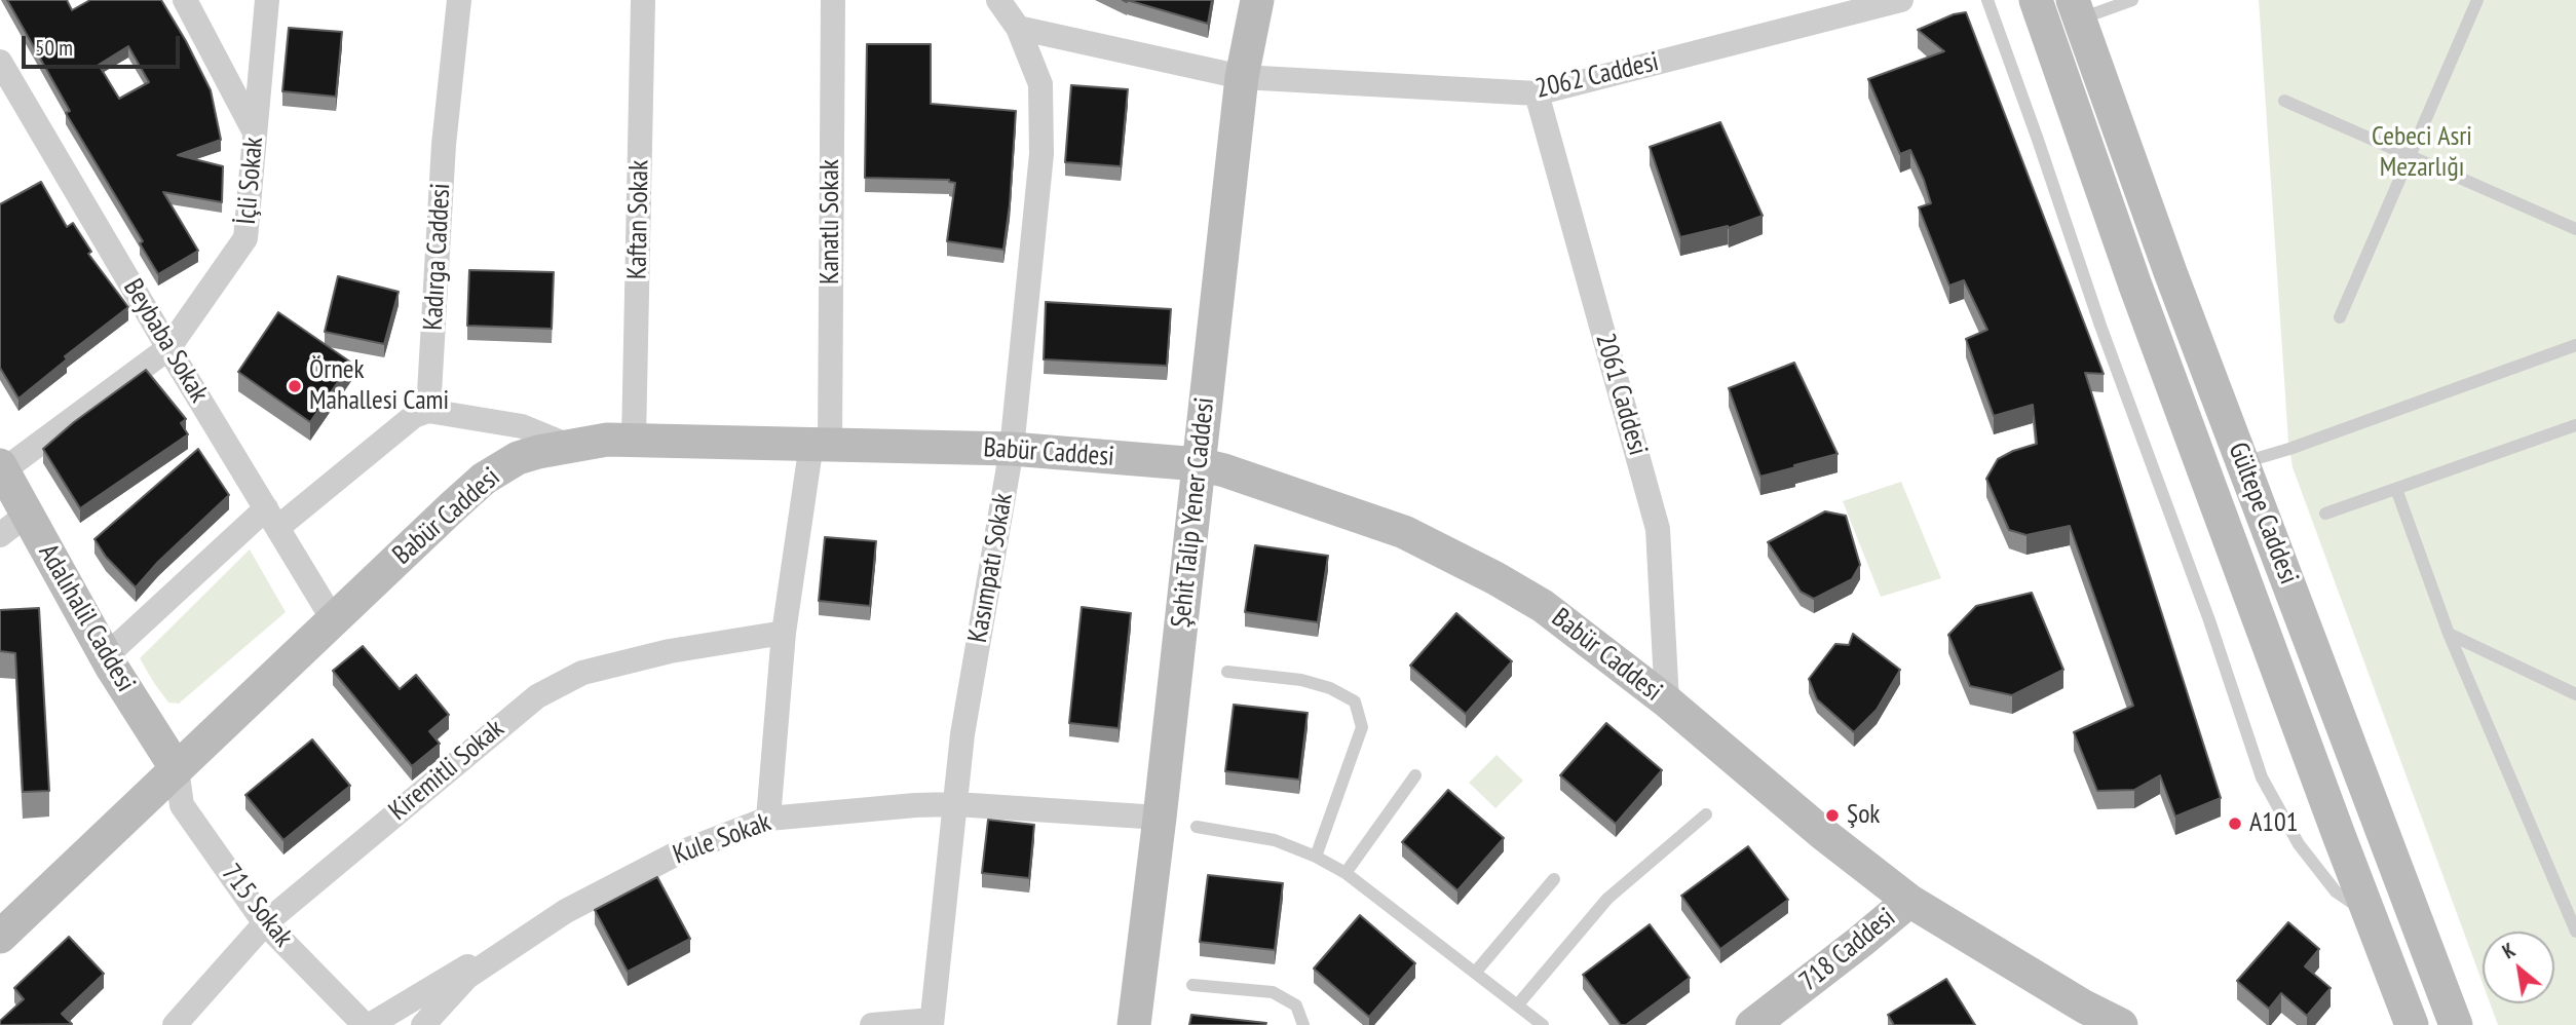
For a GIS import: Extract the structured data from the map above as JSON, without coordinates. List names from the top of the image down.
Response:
{
  "streets": {
    "main road": [
      "Babür Caddesi",
      "Şehit Talip Yener Caddesi",
      "Gültepe Caddesi",
      "Adalıhalil Caddesi",
      "718 Caddesi"
    ],
    "street": [
      "2062 Caddesi",
      "İçli Sokak",
      "Kaftan Sokak",
      "Kanatlı Sokak",
      "Kadırga Caddesi",
      "Beybaba Sokak",
      "2061 Caddesi",
      "Kasımpatı Sokak",
      "Kiremitli Sokak",
      "Kule Sokak",
      "715 Sokak"
    ]
  },
  "crossings": [
    ["2062 Caddesi", "2061 Caddesi"],
    ["2062 Caddesi", "Şehit Talip Yener Caddesi"],
    ["2062 Caddesi", "Kasımpatı Sokak"],
    ["İçli Sokak", "Beybaba Sokak"],
    ["İçli Sokak", "Adalıhalil Caddesi"],
    ["Kaftan Sokak", "Babür Caddesi"],
    ["Kanatlı Sokak", "Babür Caddesi"],
    ["Kanatlı Sokak", "Kiremitli Sokak"],
    ["Kanatlı Sokak", "Kule Sokak"],
    ["Beybaba Sokak", "Babür Caddesi"],
    ["2061 Caddesi", "Babür Caddesi"],
    ["Babür Caddesi", "Şehit Talip Yener Caddesi"],
    ["Babür Caddesi", "Kasımpatı Sokak"],
    ["Babür Caddesi", "Adalıhalil Caddesi"],
    ["Babür Caddesi", "715 Sokak"],
    ["Babür Caddesi", "718 Caddesi"],
    ["Şehit Talip Yener Caddesi", "Kule Sokak"],
    ["Kasımpatı Sokak", "Kule Sokak"],
    ["Adalıhalil Caddesi", "715 Sokak"],
    ["Kiremitli Sokak", "715 Sokak"]
  ],
  "parks": ["Cebeci Asri Mezarlığı"],
  "places": ["Örnek Mahallesi Cami", "Şok", "A101"],
  "scale_bar": "50 m",
  "north": "top left"
}
